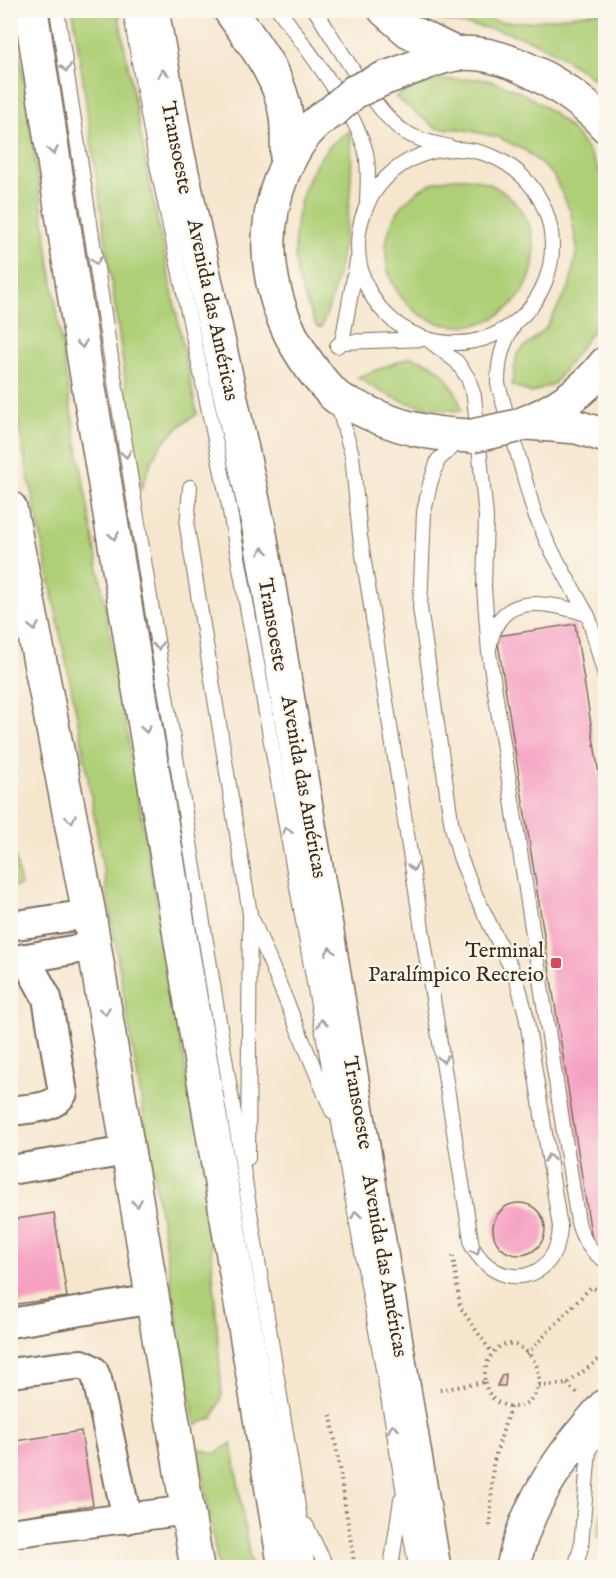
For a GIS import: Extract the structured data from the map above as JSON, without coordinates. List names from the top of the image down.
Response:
{
  "streets": {
    "main road": ["Avenida das Américas"],
    "lane": ["Transoeste"]
  },
  "places": {
    "transit": ["Terminal Paralímpico Recreio"]
  }
}
